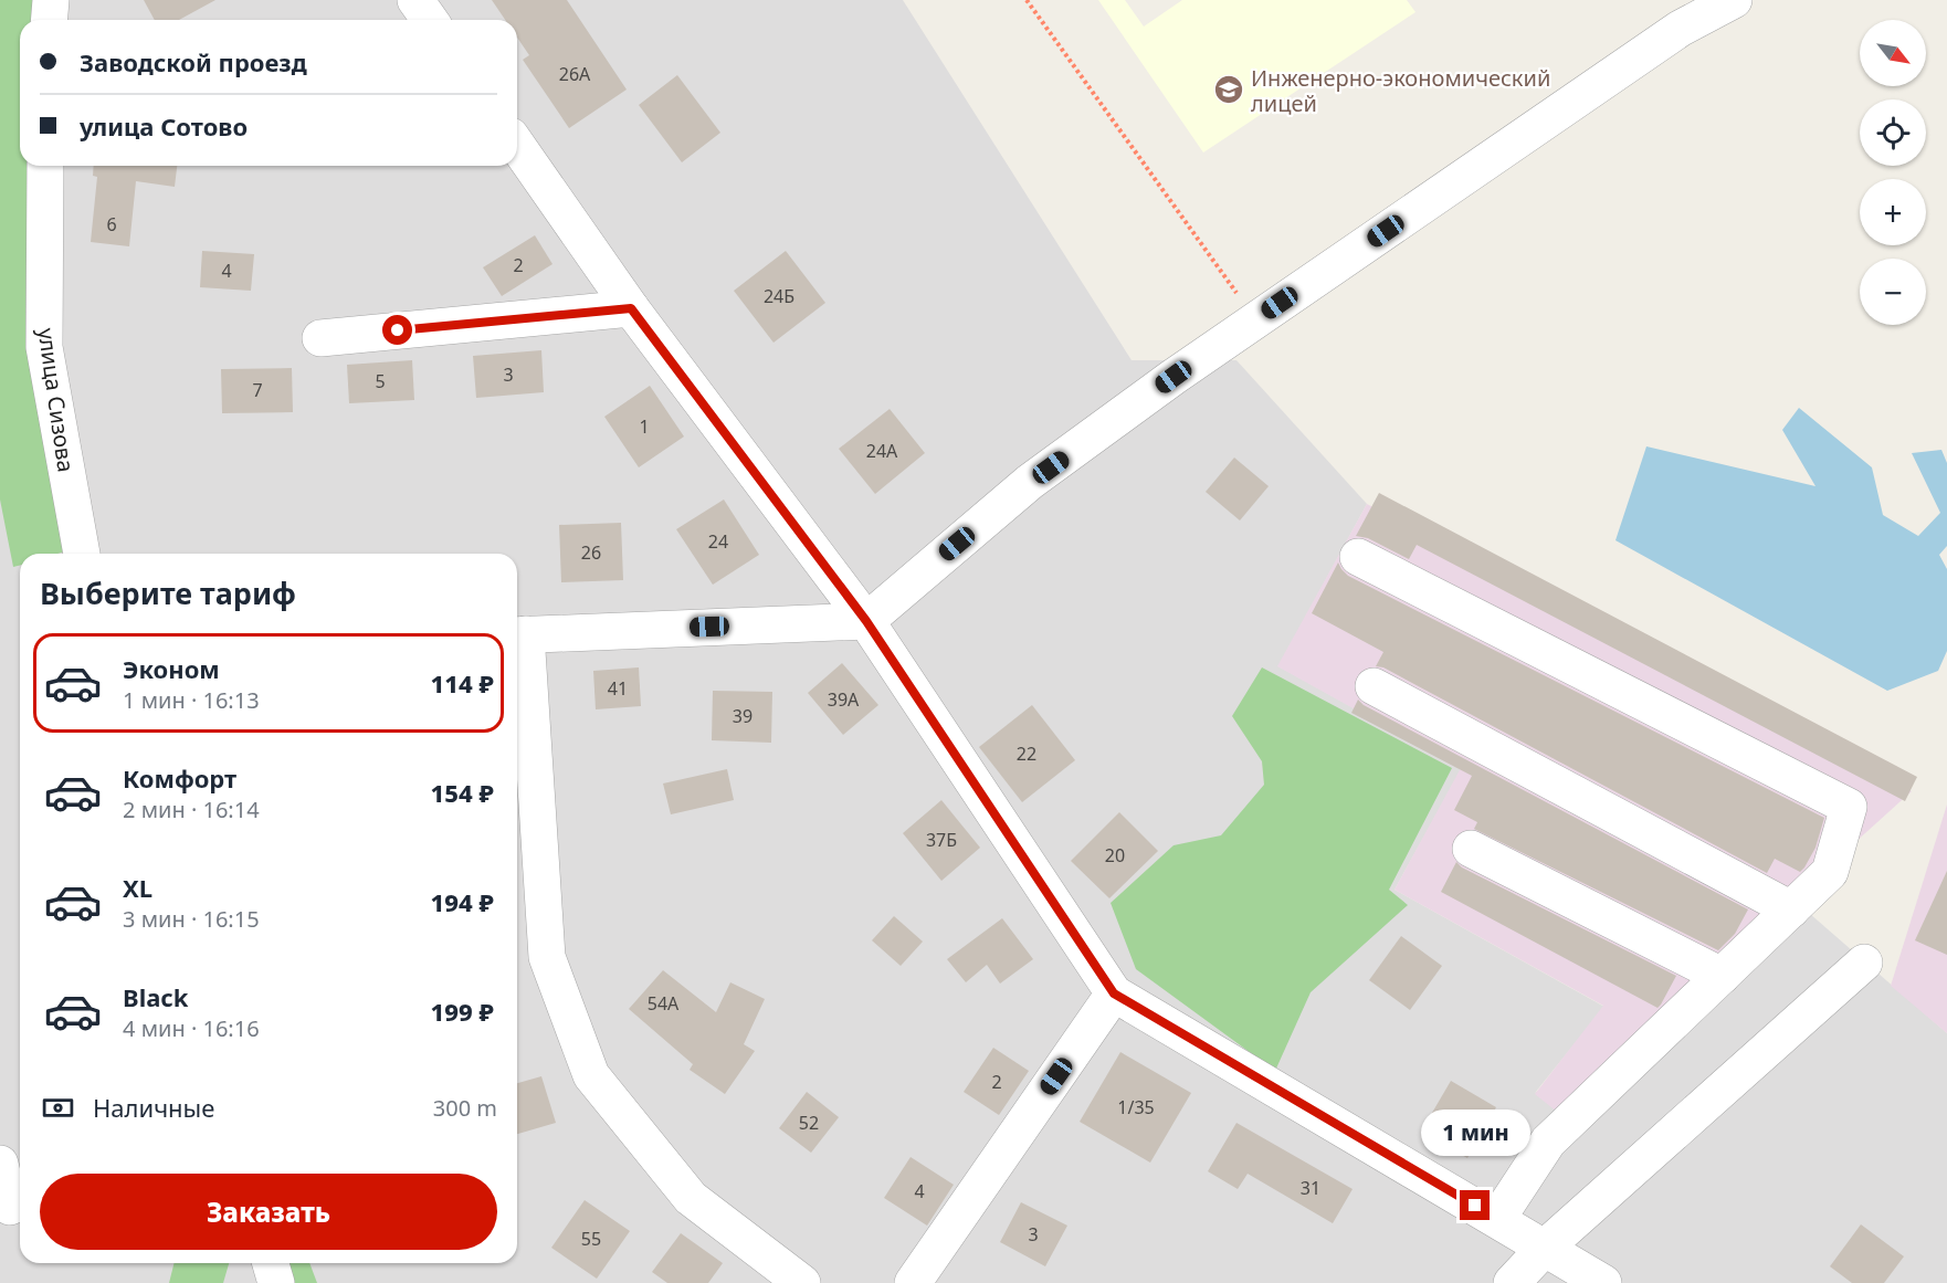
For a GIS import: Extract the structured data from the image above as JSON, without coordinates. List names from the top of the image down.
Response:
{
  "streets": {
    "street": ["улица Сизова"]
  },
  "places": {
    "school or university": ["Инженерно-экономический лицей"]
  },
  "house_numbers": [
    "26А",
    "6",
    "2",
    "4",
    "24Б",
    "3",
    "5",
    "7",
    "1",
    "24А",
    "24",
    "26",
    "41",
    "39А",
    "39",
    "22",
    "37Б",
    "20",
    "54А",
    "2",
    "1/35",
    "52",
    "31",
    "4",
    "3",
    "55"
  ],
  "north": "bottom right",
  "page": {
    "map_buttons": ["+", "−"],
    "banner": ["Заводской проезд", "улица Сотово"],
    "heading": "Выберите тариф",
    "list": [
      {
        "name": "Эконом",
        "note": "1 мин · 16:13",
        "value": "114 ₽"
      },
      {
        "name": "Комфорт",
        "note": "2 мин · 16:14",
        "value": "154 ₽"
      },
      {
        "name": "XL",
        "note": "3 мин · 16:15",
        "value": "194 ₽"
      },
      {
        "name": "Black",
        "note": "4 мин · 16:16",
        "value": "199 ₽"
      }
    ],
    "pay": ["Наличные", "300 m"],
    "bubble": "1 мин",
    "buttons": "Заказать"
  }
}
